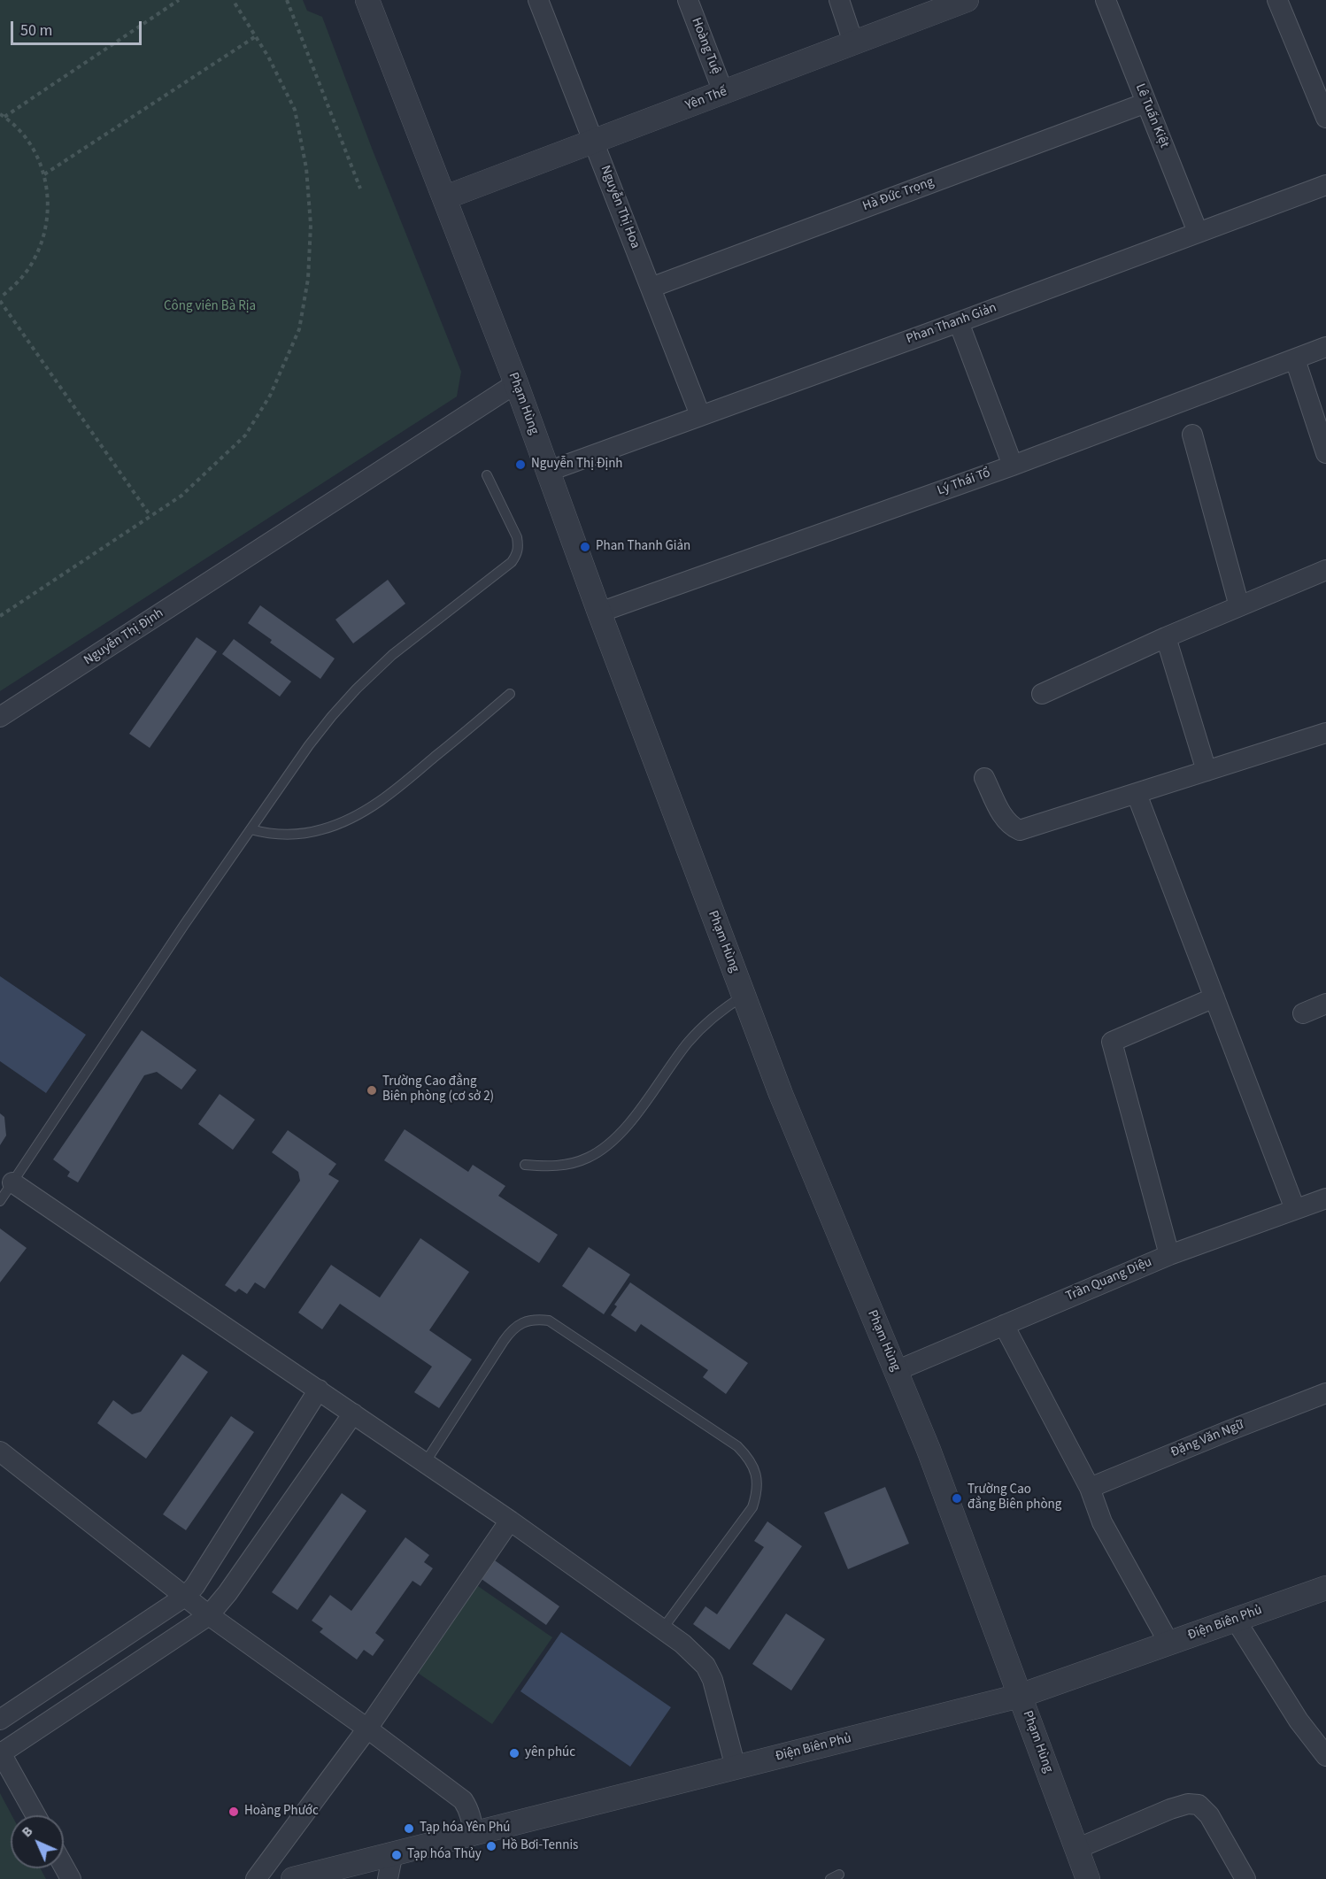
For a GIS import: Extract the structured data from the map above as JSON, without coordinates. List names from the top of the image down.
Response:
{
  "streets": {
    "street": [
      "Hoàng Tuệ",
      "Yên Thế",
      "Lê Tuấn Kiệt",
      "Hà Đức Trọng",
      "Nguyễn Thị Hoa",
      "Phan Thanh Giản",
      "Phạm Hùng",
      "Lý Thái Tổ",
      "Nguyễn Thị Định",
      "Trần Quang Diệu",
      "Đặng Văn Ngữ",
      "Điện Biên Phủ"
    ]
  },
  "crossings": [
    ["Hoàng Tuệ", "Yên Thế"],
    ["Yên Thế", "Nguyễn Thị Hoa"],
    ["Yên Thế", "Phạm Hùng"],
    ["Lê Tuấn Kiệt", "Hà Đức Trọng"],
    ["Lê Tuấn Kiệt", "Phan Thanh Giản"],
    ["Hà Đức Trọng", "Nguyễn Thị Hoa"],
    ["Nguyễn Thị Hoa", "Phan Thanh Giản"],
    ["Phan Thanh Giản", "Phạm Hùng"],
    ["Phạm Hùng", "Lý Thái Tổ"],
    ["Phạm Hùng", "Nguyễn Thị Định"],
    ["Phạm Hùng", "Trần Quang Diệu"],
    ["Phạm Hùng", "Điện Biên Phủ"]
  ],
  "parks": ["Công viên Bà Rịa"],
  "places": [
    "Nguyễn Thị Định",
    "Phan Thanh Giản",
    "Trường Cao đẳng Biên phòng (cơ sở 2)",
    "Trường Cao đẳng Biên phòng",
    "yên phúc",
    "Hoàng Phước",
    "Tạp hóa Yên Phú",
    "Hồ Bơi-Tennis",
    "Tạp hóa Thủy"
  ],
  "scale_bar": "50 m",
  "north": "top left"
}
